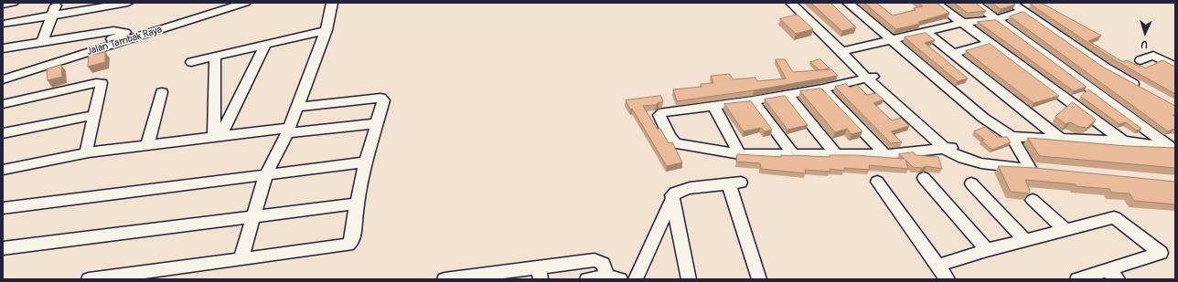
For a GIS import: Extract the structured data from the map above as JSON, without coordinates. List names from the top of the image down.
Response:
{
  "streets": {
    "street": ["Jalan Tambak Raya"]
  },
  "north": "bottom"
}
